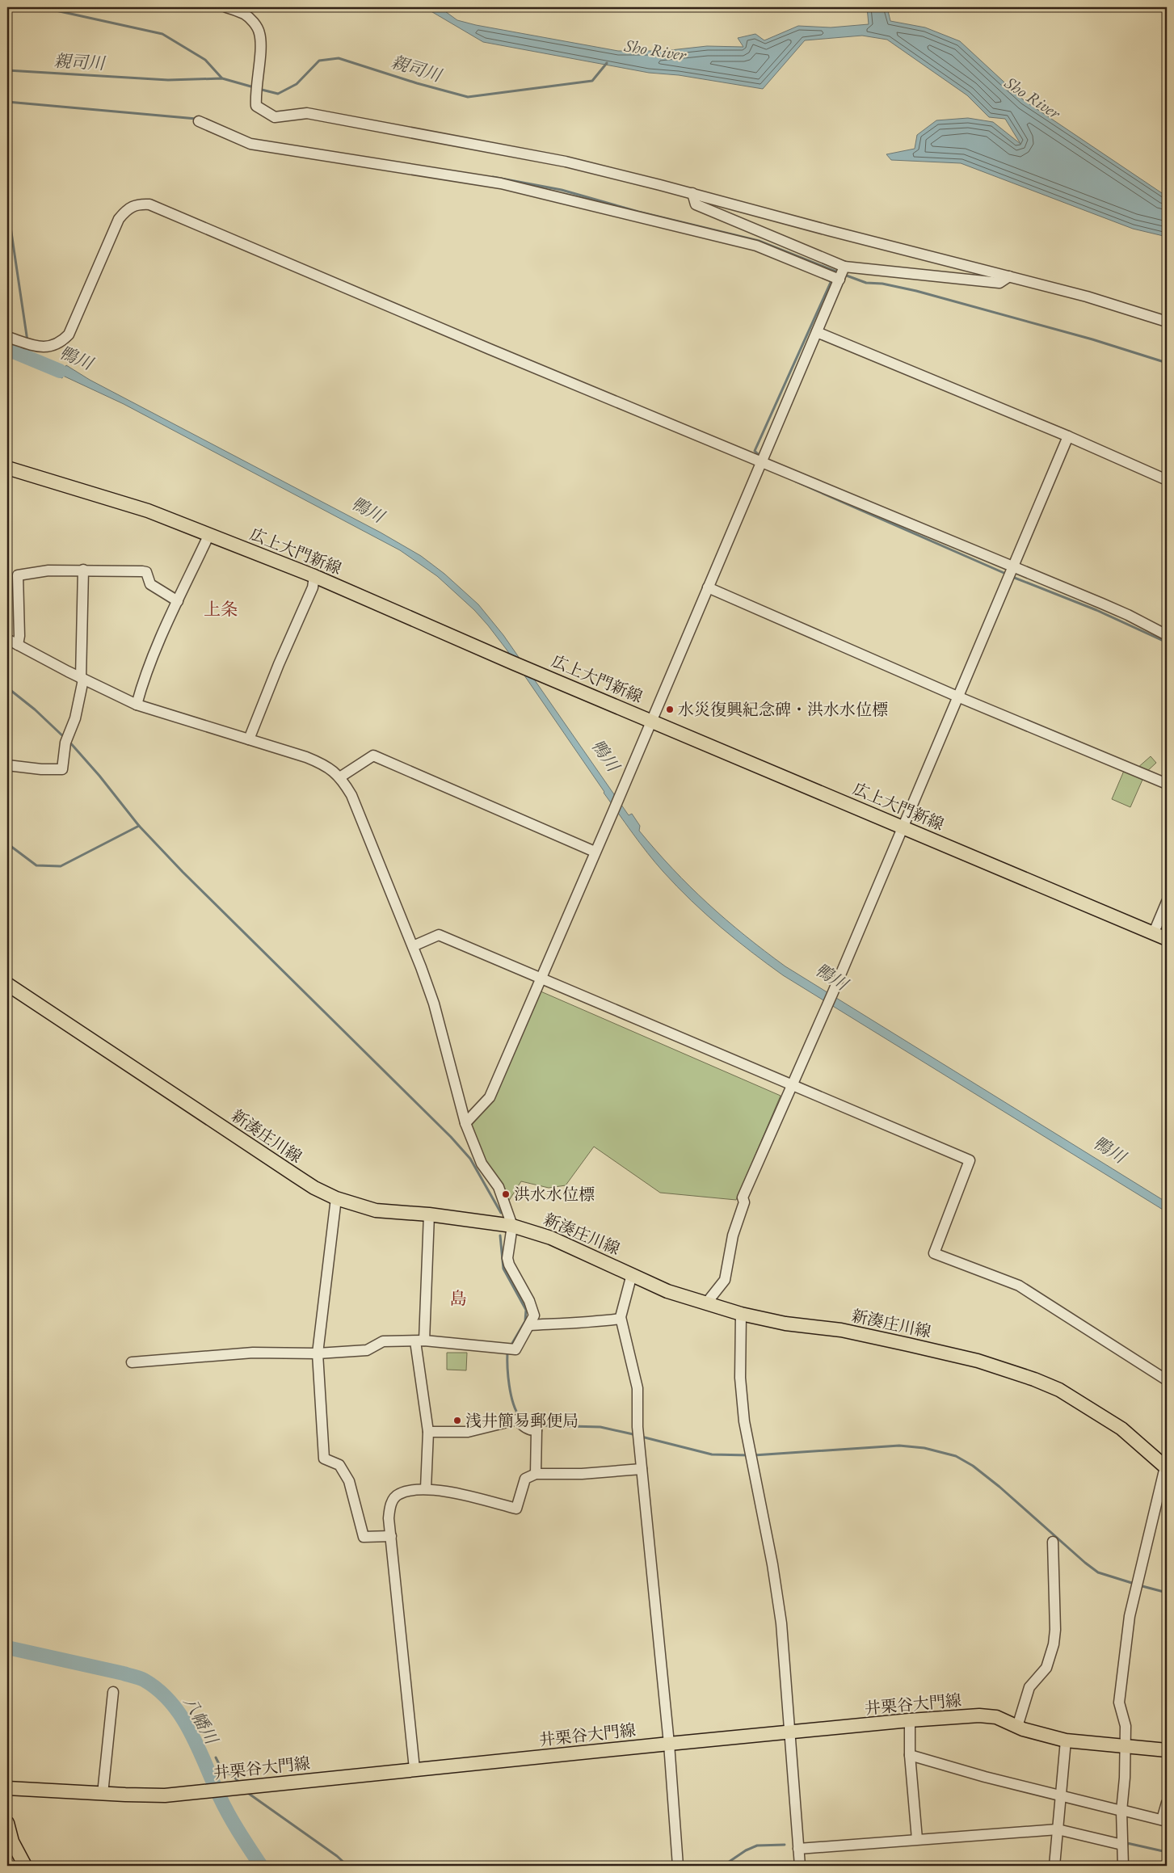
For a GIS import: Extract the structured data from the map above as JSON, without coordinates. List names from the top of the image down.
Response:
{
  "streets": {
    "main road": ["広上大門新線", "新湊庄川線", "井栗谷大門線"]
  },
  "districts": ["上条", "島"],
  "water": [
    "Sho River",
    "親司川",
    "鴨川",
    "八幡川"
  ],
  "places": ["水災復興紀念碑・洪水水位標", "洪水水位標", "浅井簡易郵便局"]
}
